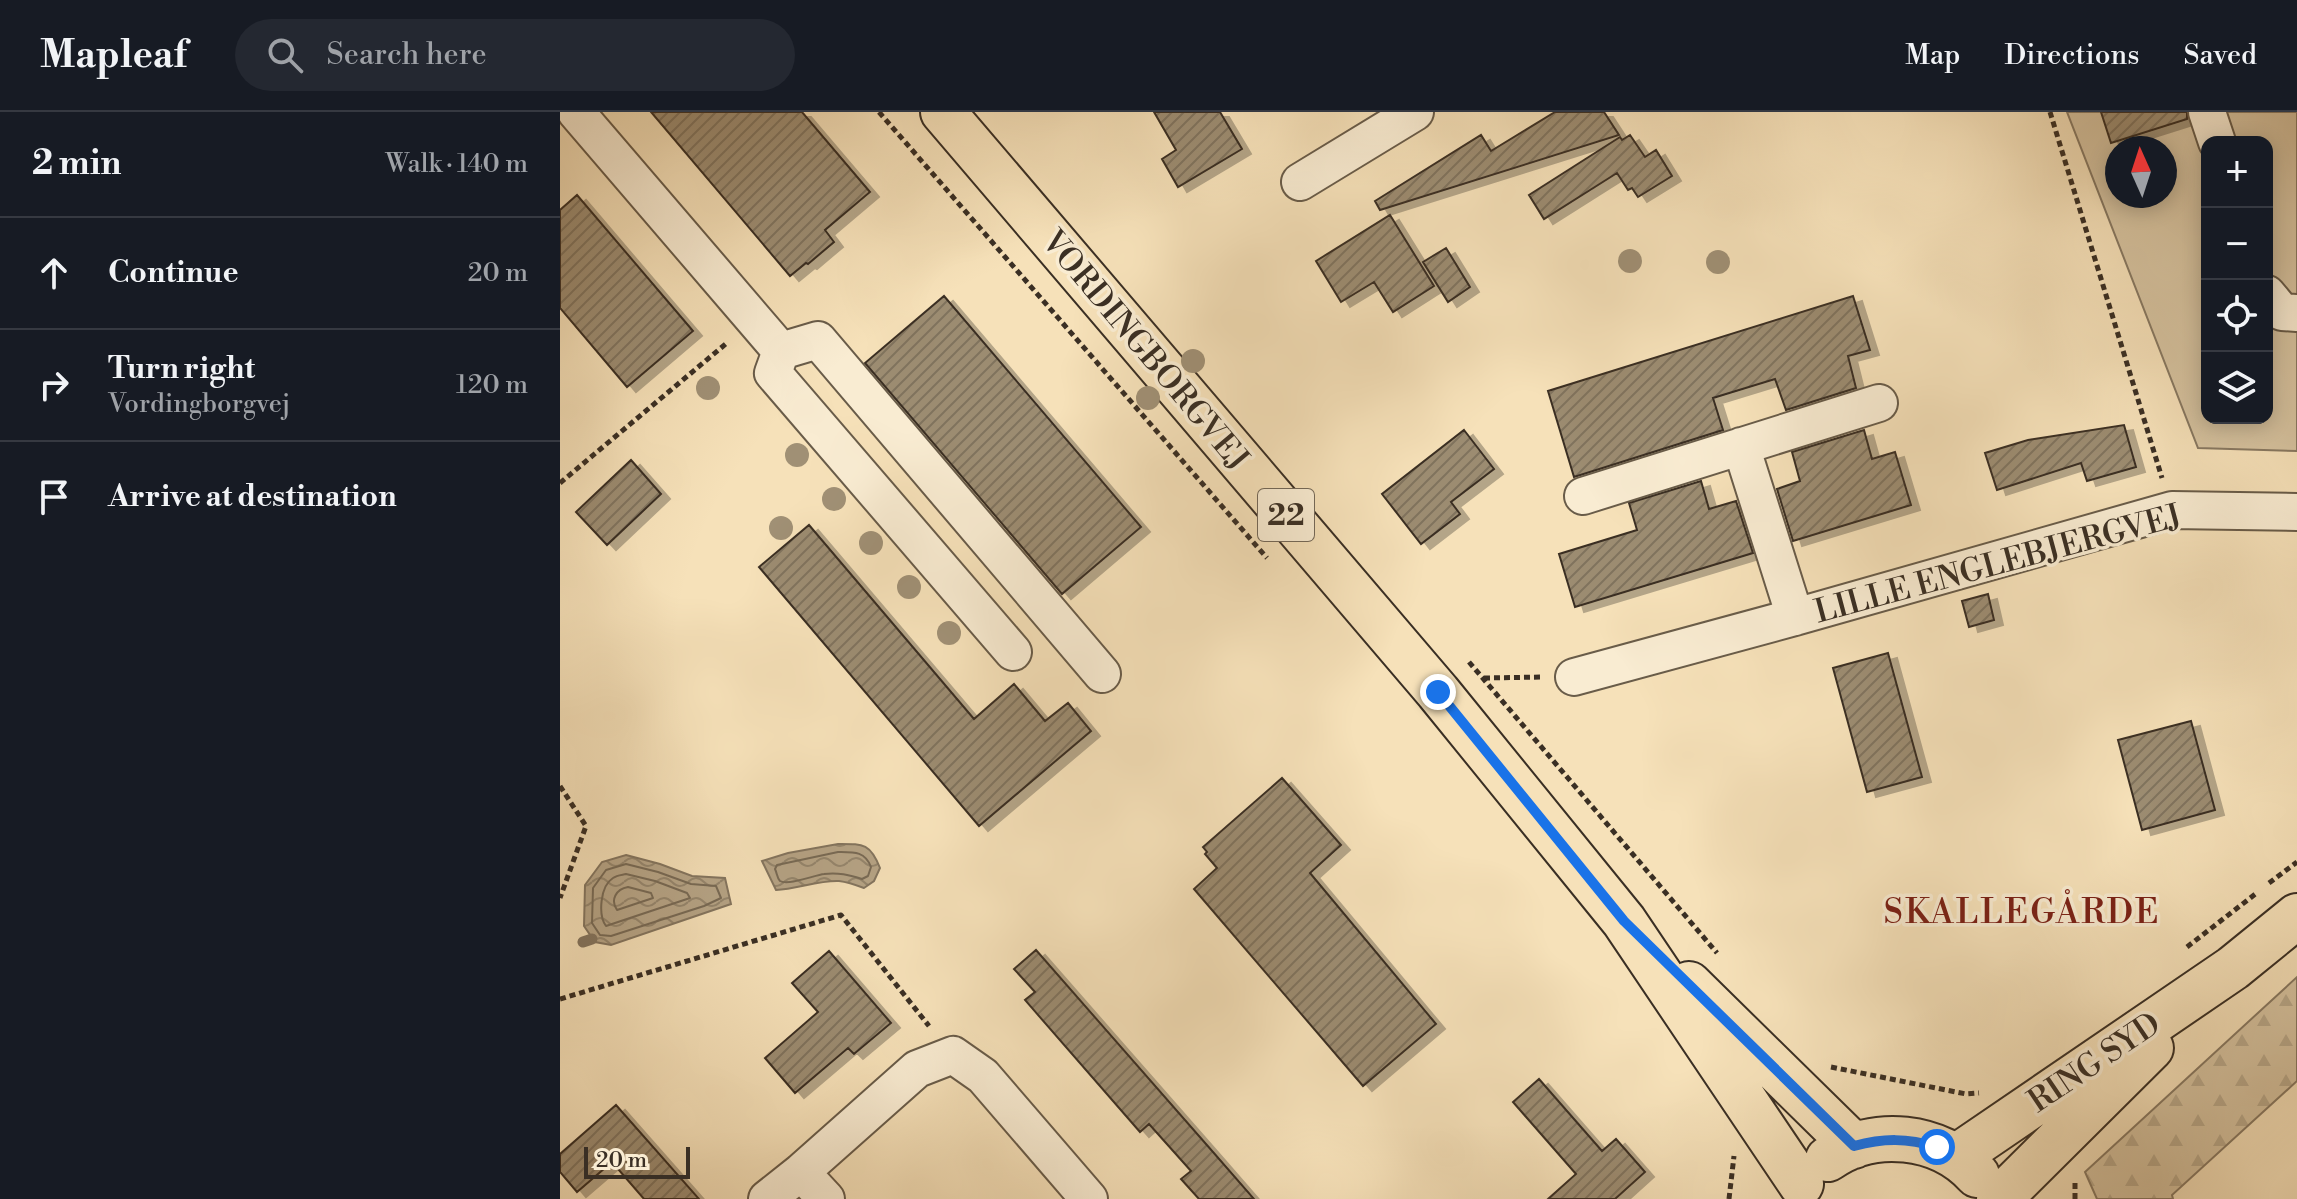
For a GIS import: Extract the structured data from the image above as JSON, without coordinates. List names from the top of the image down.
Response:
{
  "streets": {
    "main road": ["VORDINGBORGVEJ", "22", "RING SYD"],
    "street": ["LILLE ENGLEBJERGVEJ"]
  },
  "crossings": [
    ["VORDINGBORGVEJ", "22"],
    ["22", "RING SYD"]
  ],
  "districts": ["SKALLEGÅRDE"],
  "scale_bar": "20 m",
  "north": "top",
  "page": {
    "header": "Mapleaf",
    "search": "Search here",
    "nav": ["Map", "Directions", "Saved"],
    "heading": ["2 min", "Walk · 140 m"],
    "map_buttons": ["+", "−"],
    "list": [
      ["Continue", "20 m"],
      ["Turn right", "Vordingborgvej", "120 m"],
      "Arrive at destination"
    ],
    "scale": "20 m"
  }
}
